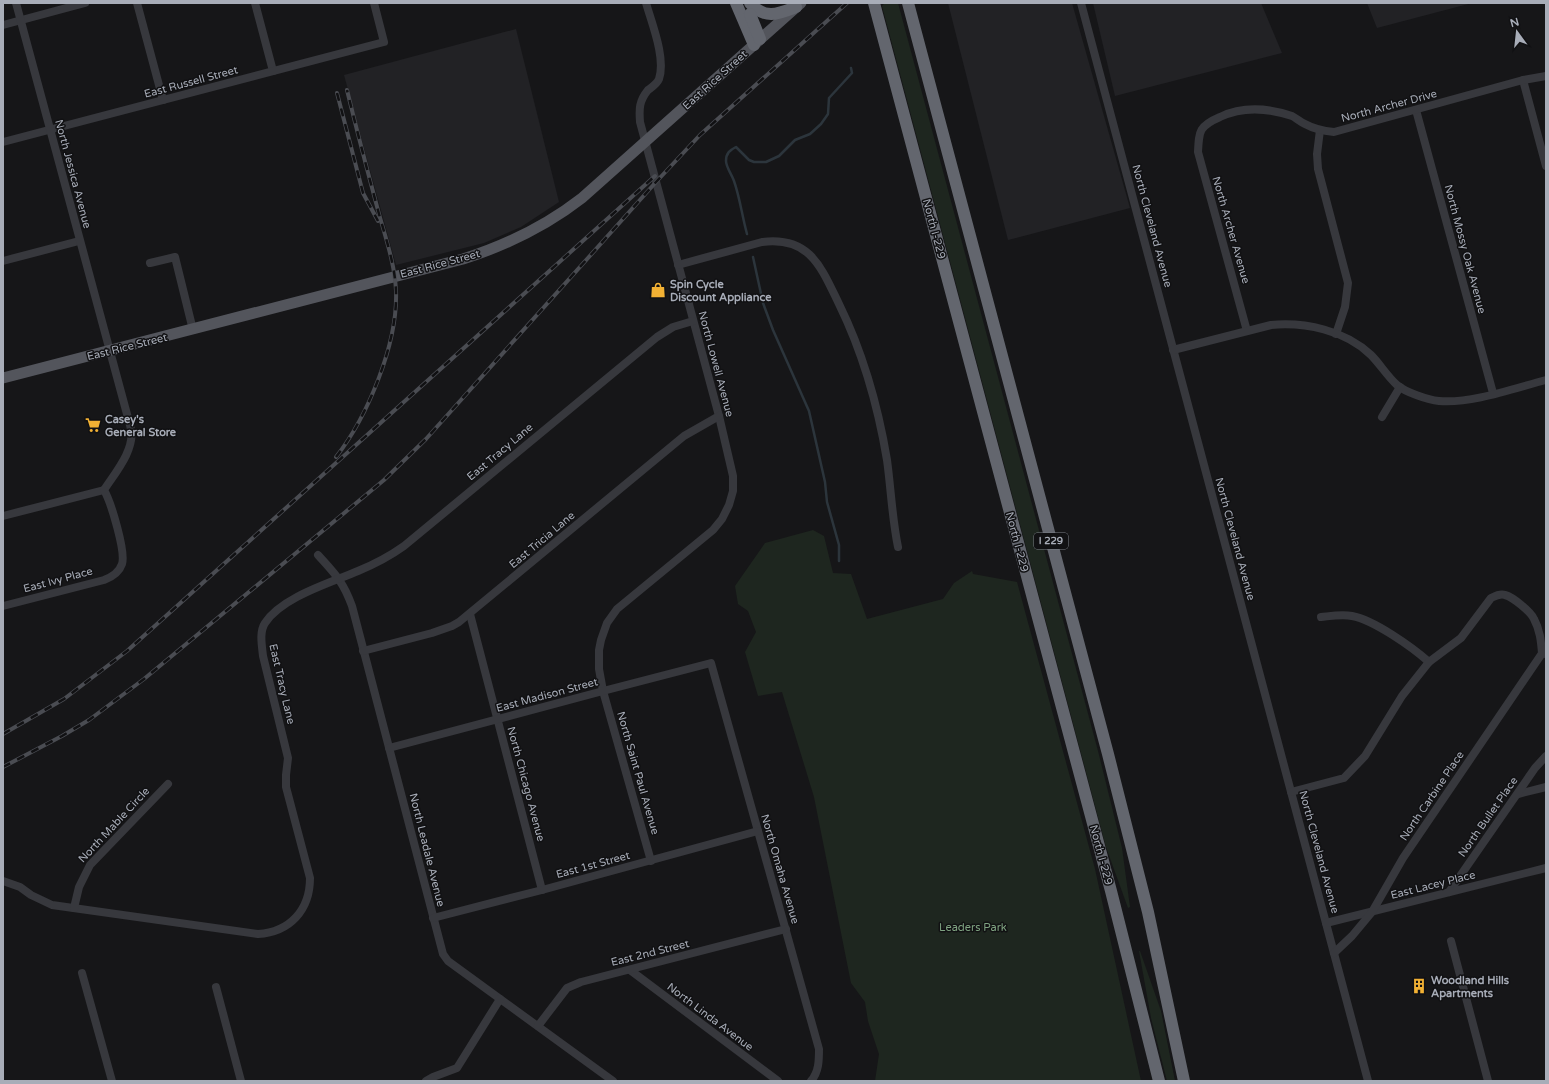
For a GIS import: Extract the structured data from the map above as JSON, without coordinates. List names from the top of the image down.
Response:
{
  "streets": {
    "highway": ["North I-229", "I 229"],
    "main road": ["East Rice Street"],
    "street": [
      "East Russell Street",
      "North Archer Drive",
      "North Jessica Avenue",
      "North Cleveland Avenue",
      "North Archer Avenue",
      "North Mossy Oak Avenue",
      "North Lowell Avenue",
      "East Tracy Lane",
      "East Tricia Lane",
      "East Ivy Place",
      "East Madison Street",
      "North Saint Paul Avenue",
      "North Chicago Avenue",
      "North Carbine Place",
      "North Bullet Place",
      "North Mable Circle",
      "North Leadale Avenue",
      "East 1st Street",
      "North Omaha Avenue",
      "East Lacey Place",
      "East 2nd Street",
      "North Linda Avenue"
    ]
  },
  "crossings": [
    ["East Rice Street", "North Jessica Avenue"],
    ["East Rice Street", "North Lowell Avenue"],
    ["East Russell Street", "North Jessica Avenue"],
    ["North Archer Drive", "North Archer Avenue"],
    ["North Archer Drive", "North Mossy Oak Avenue"],
    ["North Jessica Avenue", "East Ivy Place"],
    ["North Cleveland Avenue", "North Carbine Place"],
    ["North Cleveland Avenue", "East Lacey Place"],
    ["North Lowell Avenue", "East Tracy Lane"],
    ["North Lowell Avenue", "East Tricia Lane"],
    ["North Lowell Avenue", "East Madison Street"],
    ["North Lowell Avenue", "North Saint Paul Avenue"],
    ["East Tracy Lane", "North Mable Circle"],
    ["East Tracy Lane", "North Leadale Avenue"],
    ["East Tricia Lane", "North Chicago Avenue"],
    ["East Tricia Lane", "North Leadale Avenue"],
    ["East Madison Street", "North Saint Paul Avenue"],
    ["East Madison Street", "North Chicago Avenue"],
    ["East Madison Street", "North Leadale Avenue"],
    ["East Madison Street", "North Omaha Avenue"],
    ["North Saint Paul Avenue", "East 1st Street"],
    ["North Chicago Avenue", "East 1st Street"],
    ["North Carbine Place", "East Lacey Place"],
    ["North Bullet Place", "East Lacey Place"],
    ["North Leadale Avenue", "East 1st Street"],
    ["North Leadale Avenue", "East 2nd Street"],
    ["East 1st Street", "North Omaha Avenue"],
    ["North Omaha Avenue", "East 2nd Street"],
    ["East 2nd Street", "North Linda Avenue"]
  ],
  "parks": ["Leaders Park"],
  "places": {
    "shop": ["Spin Cycle Discount Appliance"],
    "supermarket": ["Casey's General Store"],
    "building": ["Woodland Hills Apartments"]
  },
  "north": "top"
}
